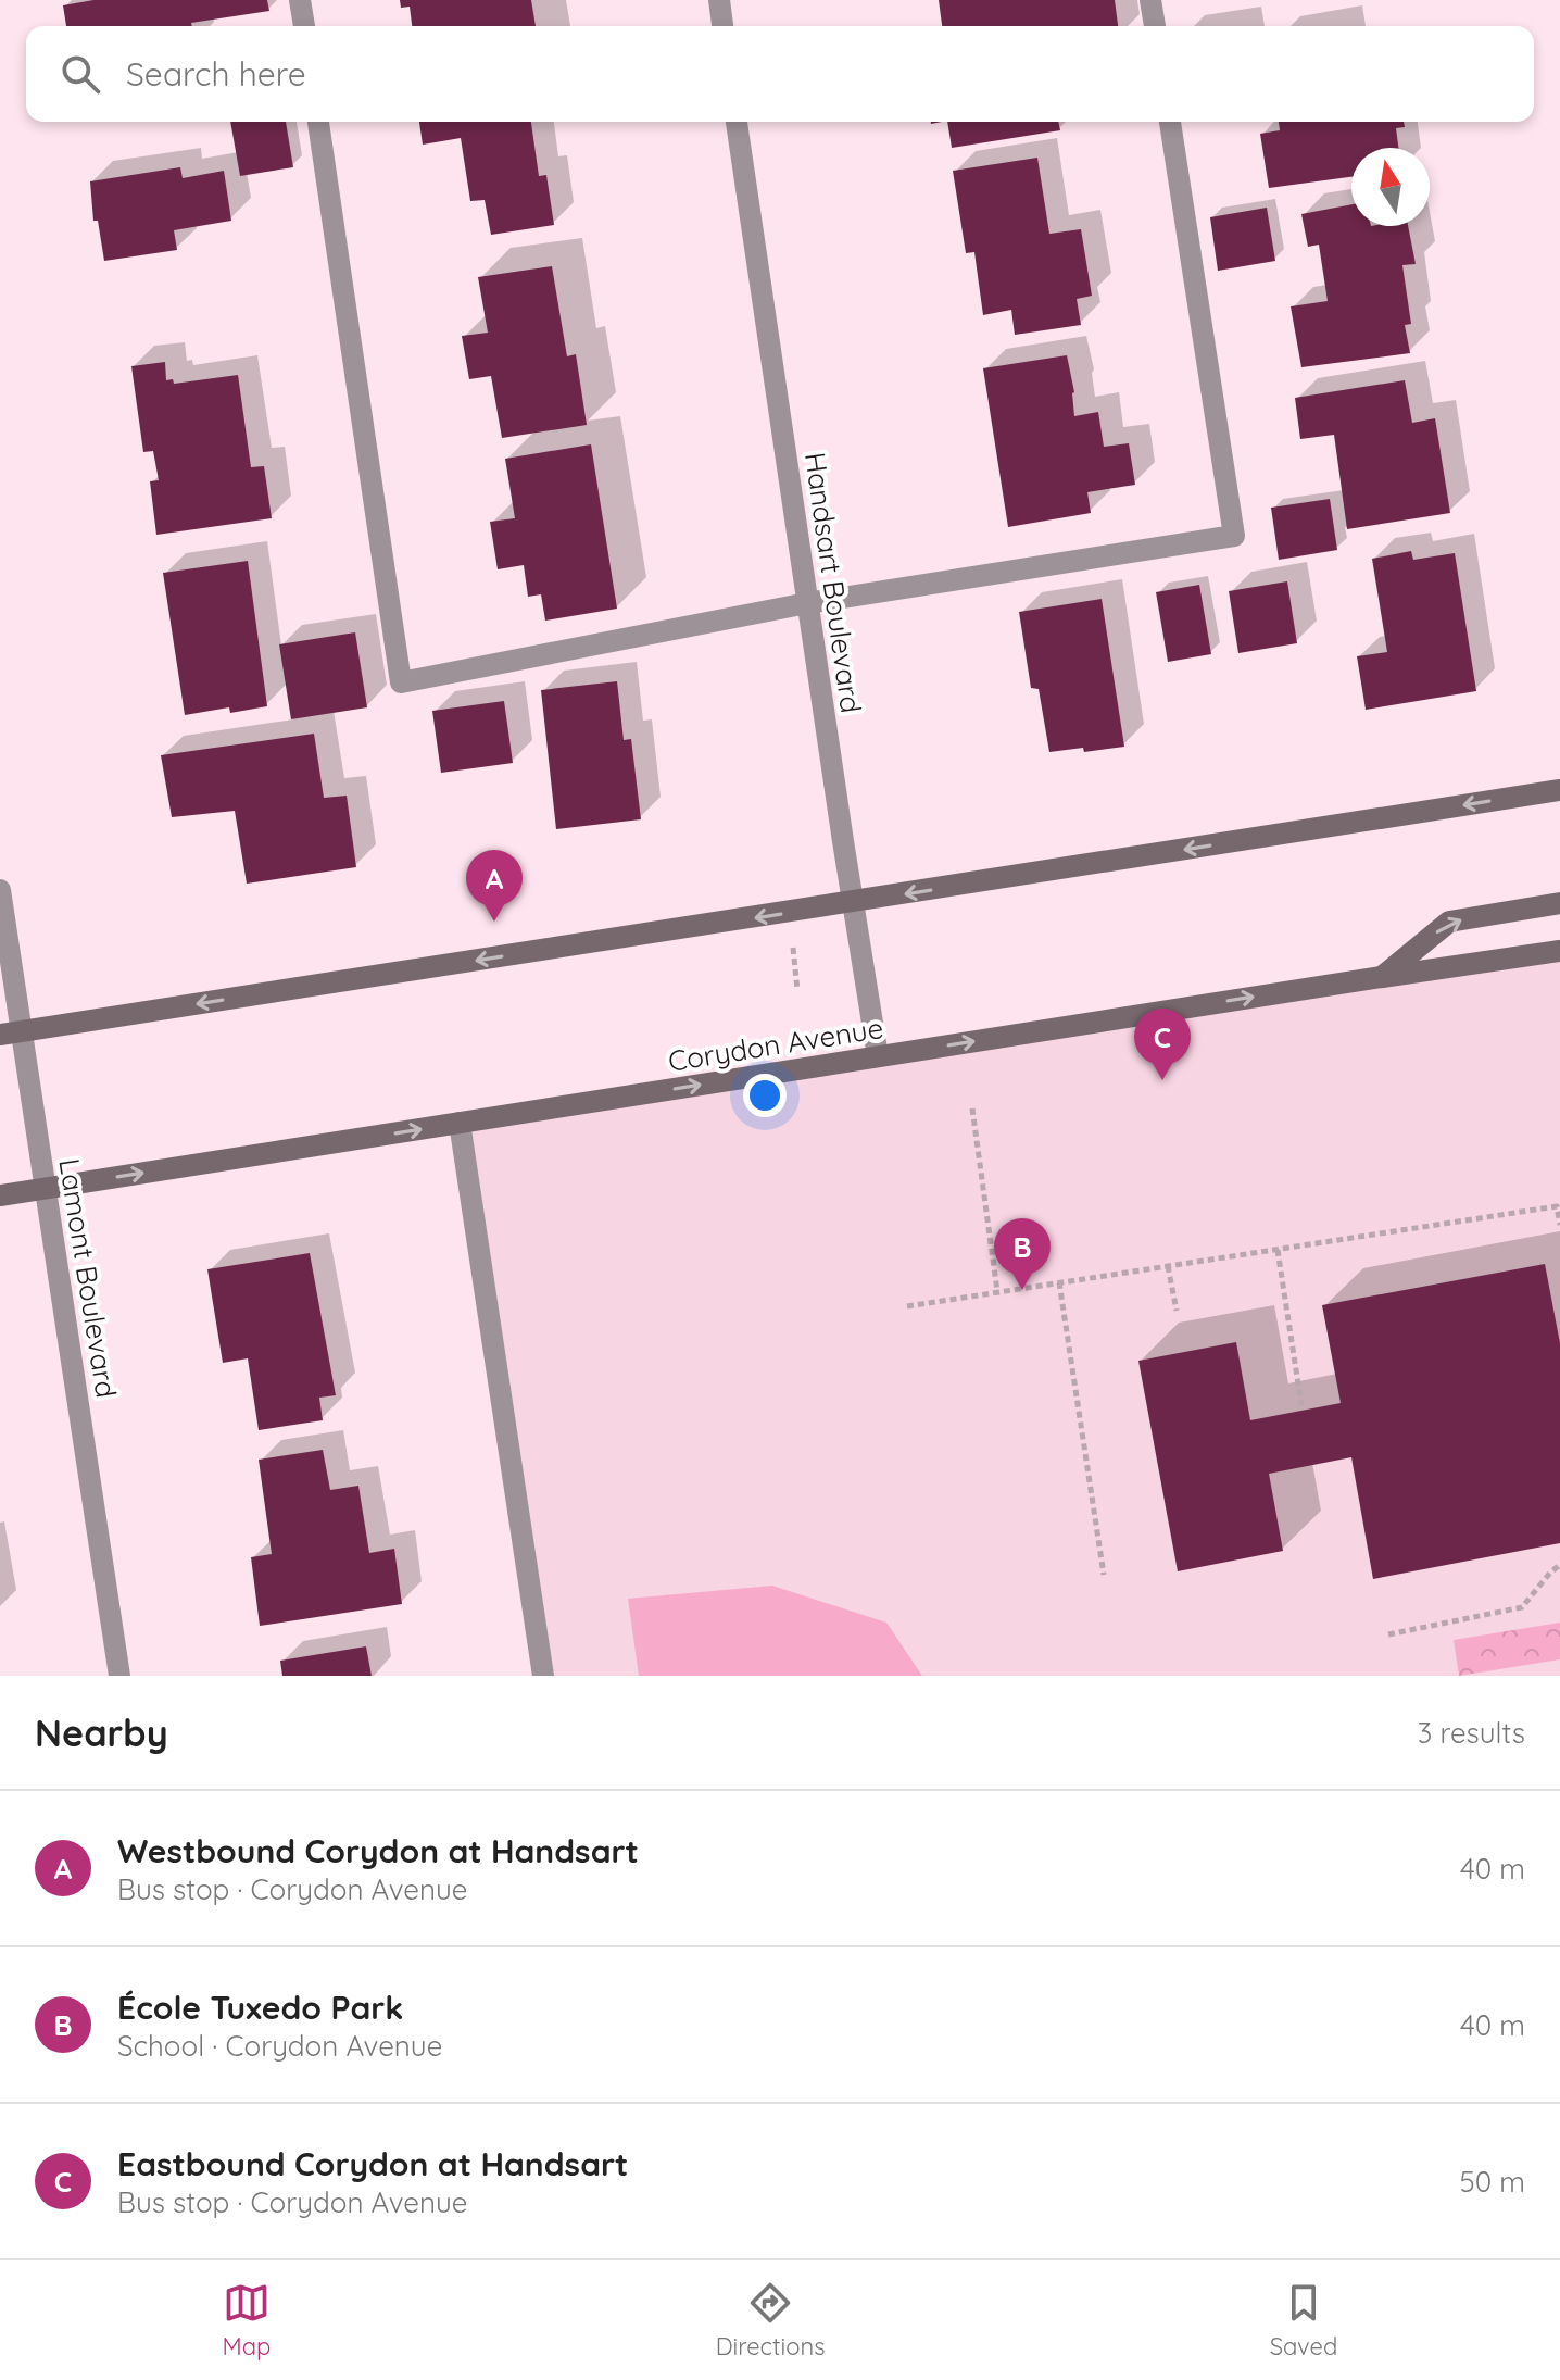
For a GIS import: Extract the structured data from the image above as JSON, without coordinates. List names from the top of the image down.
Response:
{
  "streets": {
    "main road": ["Corydon Avenue"],
    "street": ["Handsart Boulevard", "Lamont Boulevard"]
  },
  "crossings": [
    ["Handsart Boulevard", "Corydon Avenue"],
    ["Corydon Avenue", "Lamont Boulevard"]
  ],
  "north": "top",
  "page": {
    "search": "Search here",
    "pins": ["A", "C", "B"],
    "heading": ["Nearby", "3 results"],
    "list": [
      {
        "mark": "A",
        "name": "Westbound Corydon at Handsart",
        "note": "Bus stop · Corydon Avenue",
        "value": "40 m"
      },
      {
        "mark": "B",
        "name": "École Tuxedo Park",
        "note": "School · Corydon Avenue",
        "value": "40 m"
      },
      {
        "mark": "C",
        "name": "Eastbound Corydon at Handsart",
        "note": "Bus stop · Corydon Avenue",
        "value": "50 m"
      }
    ],
    "nav": ["Map", "Directions", "Saved"]
  }
}
